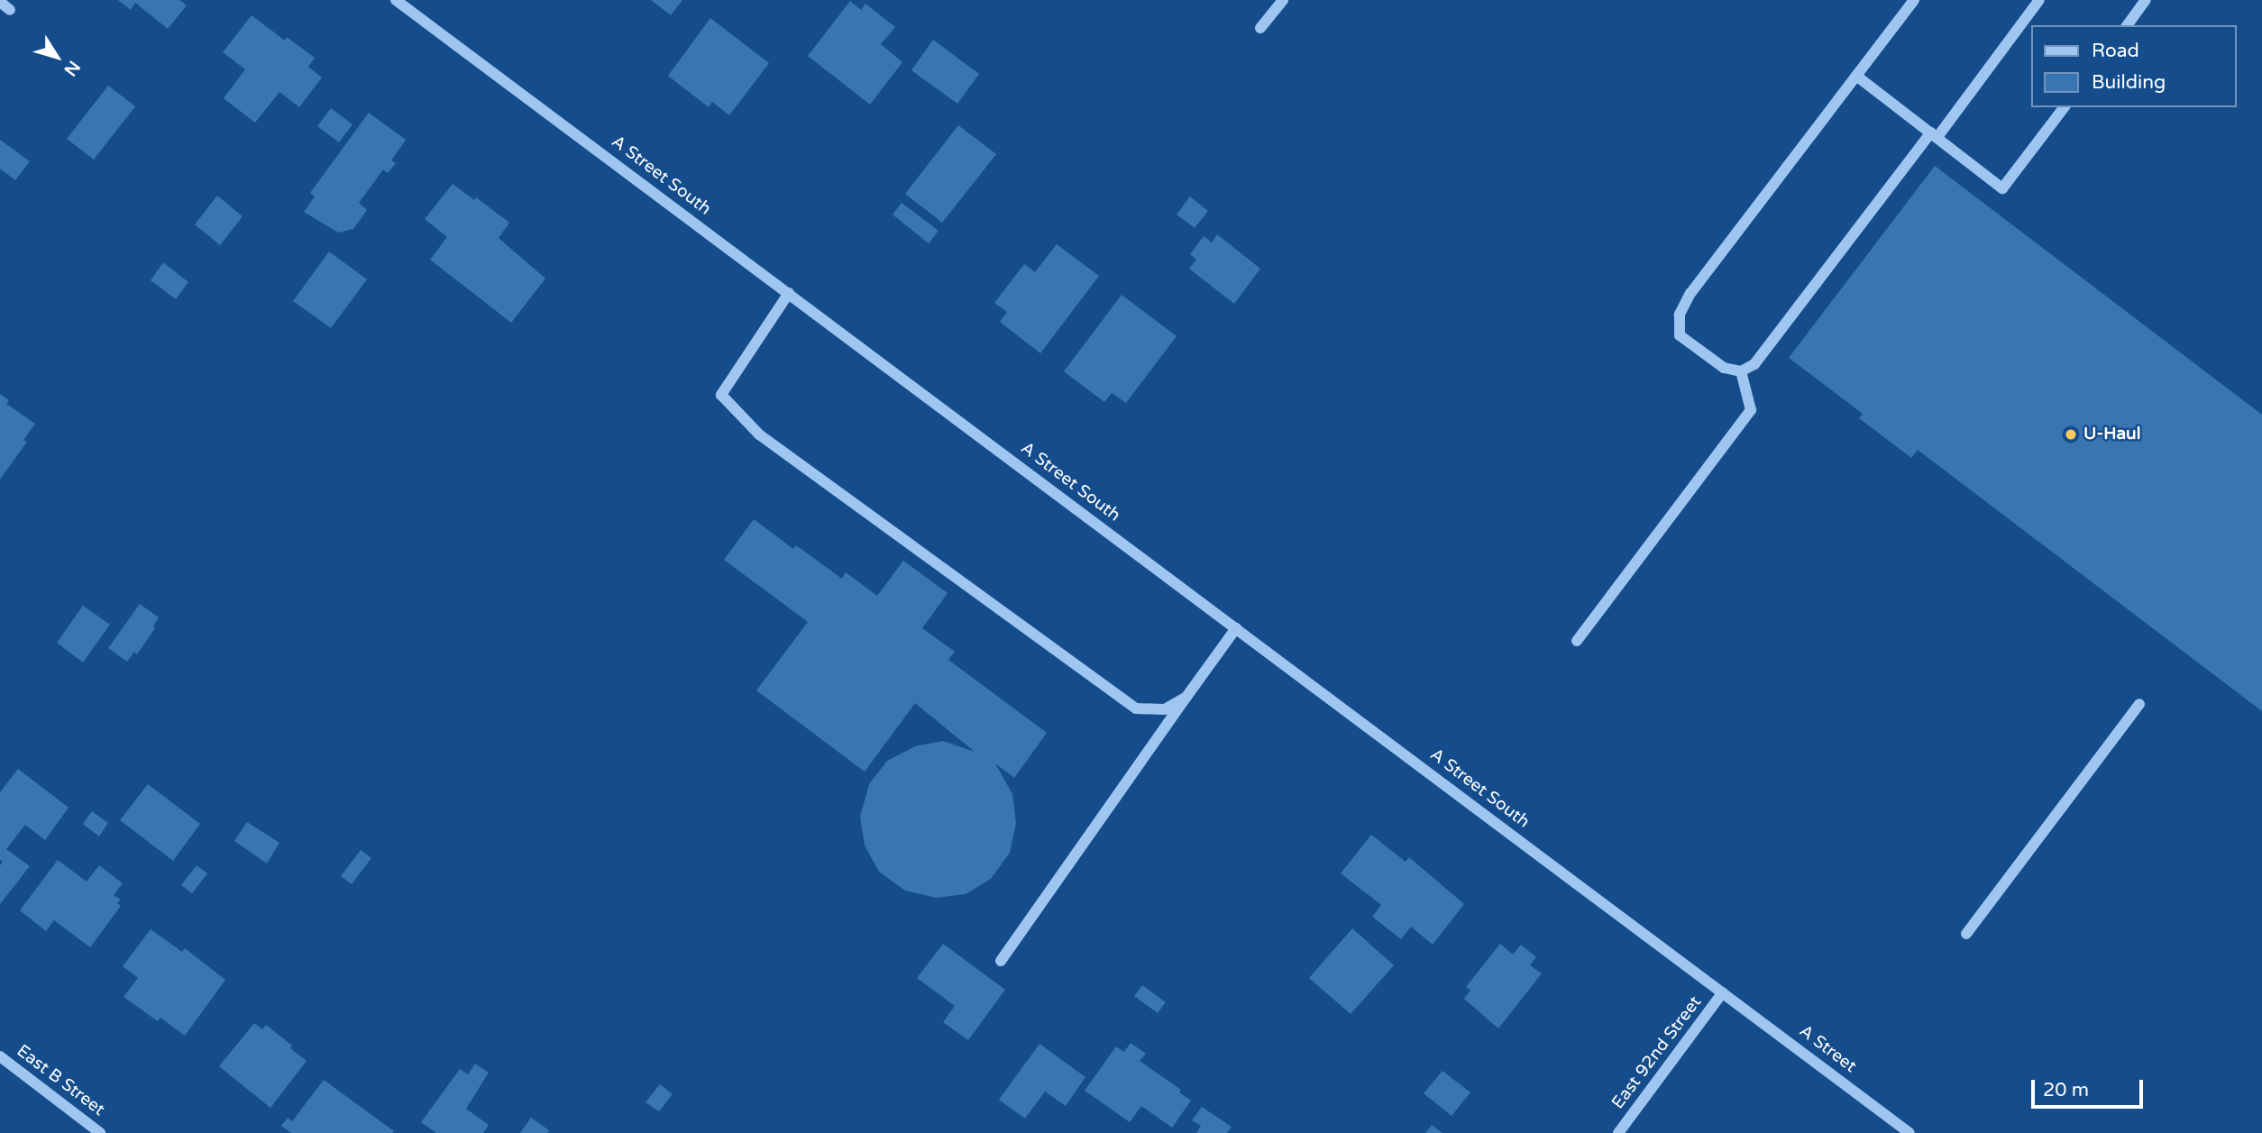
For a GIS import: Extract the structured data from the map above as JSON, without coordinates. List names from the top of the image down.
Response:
{
  "streets": {
    "street": [
      "A Street South",
      "A Street",
      "East 92nd Street",
      "East B Street"
    ]
  },
  "crossings": [
    ["A Street South", "A Street"],
    ["A Street South", "East 92nd Street"],
    ["A Street", "East 92nd Street"]
  ],
  "places": ["U-Haul"],
  "legend": ["Road", "Building"],
  "scale_bar": "20 m",
  "north": "bottom right"
}
